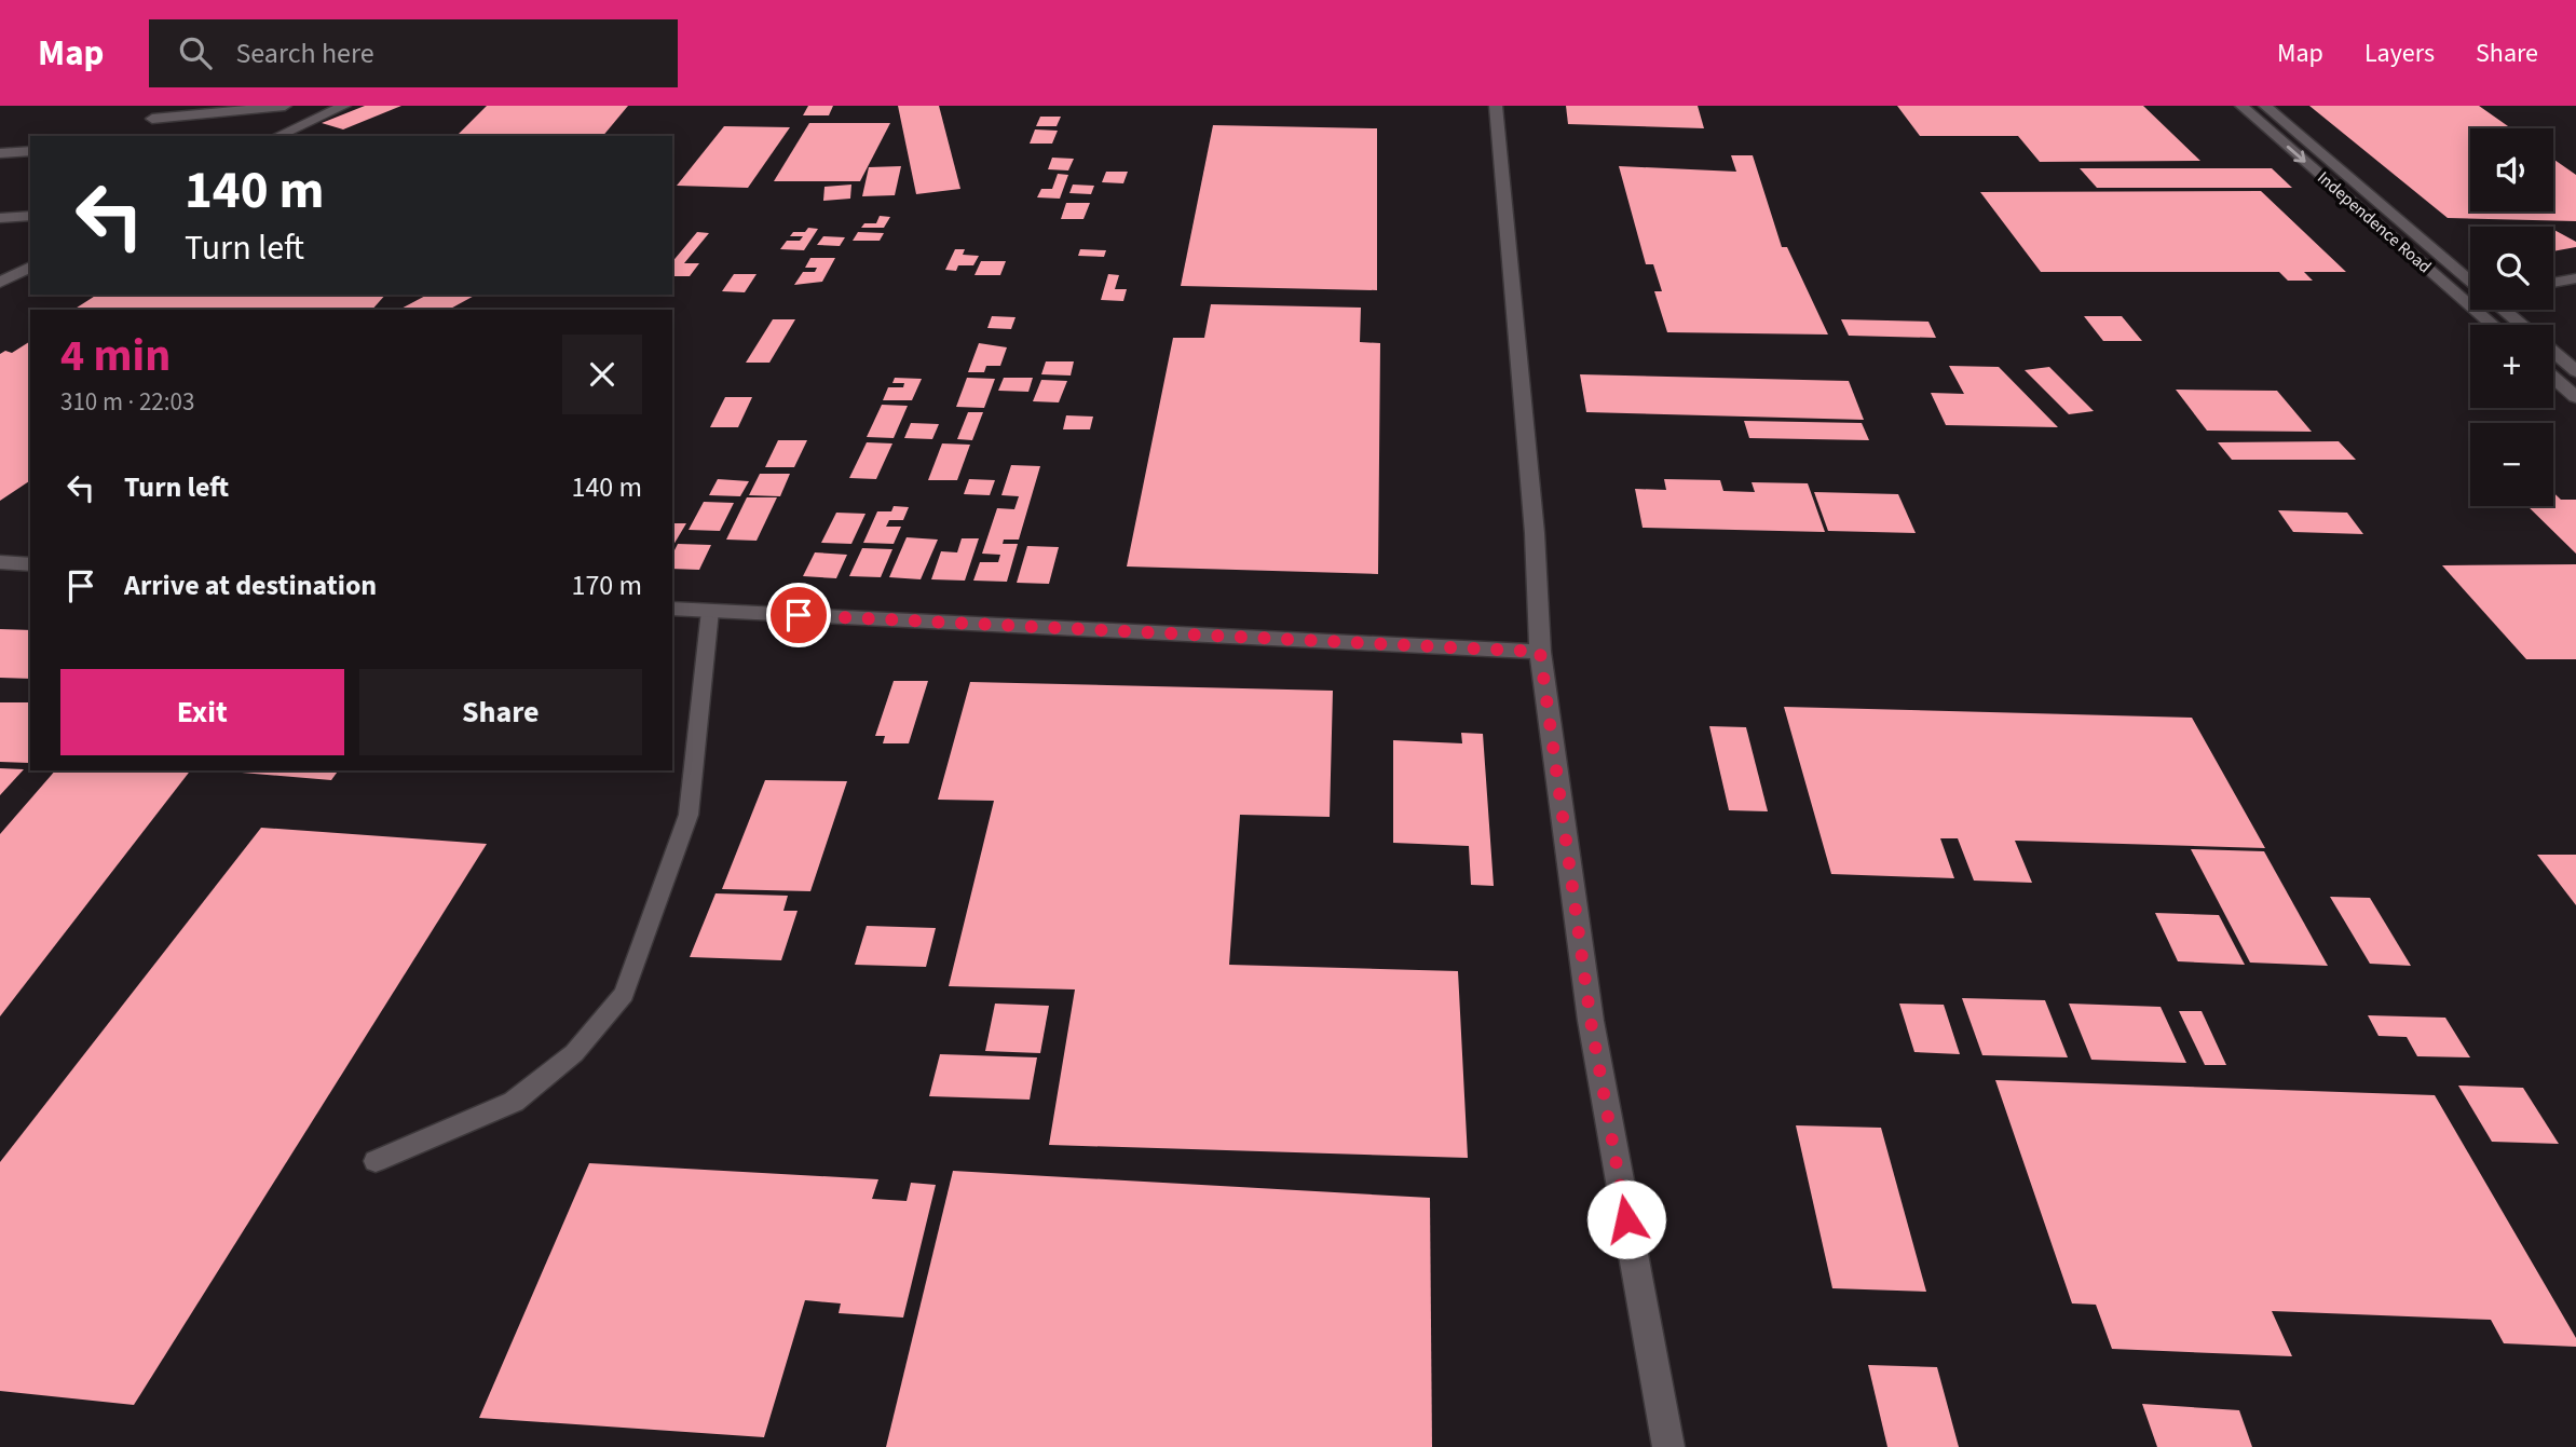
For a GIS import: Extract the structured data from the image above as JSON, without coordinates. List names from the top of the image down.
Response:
{
  "streets": {
    "street": ["Independence Road"]
  },
  "page": {
    "header": "Map",
    "search": "Search here",
    "nav": ["Map", "Layers", "Share"],
    "map_buttons": ["+", "−"],
    "turn": ["140 m", "Turn left"],
    "heading": ["4 min", "310 m · 22:03"],
    "list": [
      {
        "name": "Turn left",
        "value": "140 m"
      },
      {
        "name": "Arrive at destination",
        "value": "170 m"
      }
    ],
    "buttons": ["Exit", "Share"]
  }
}
